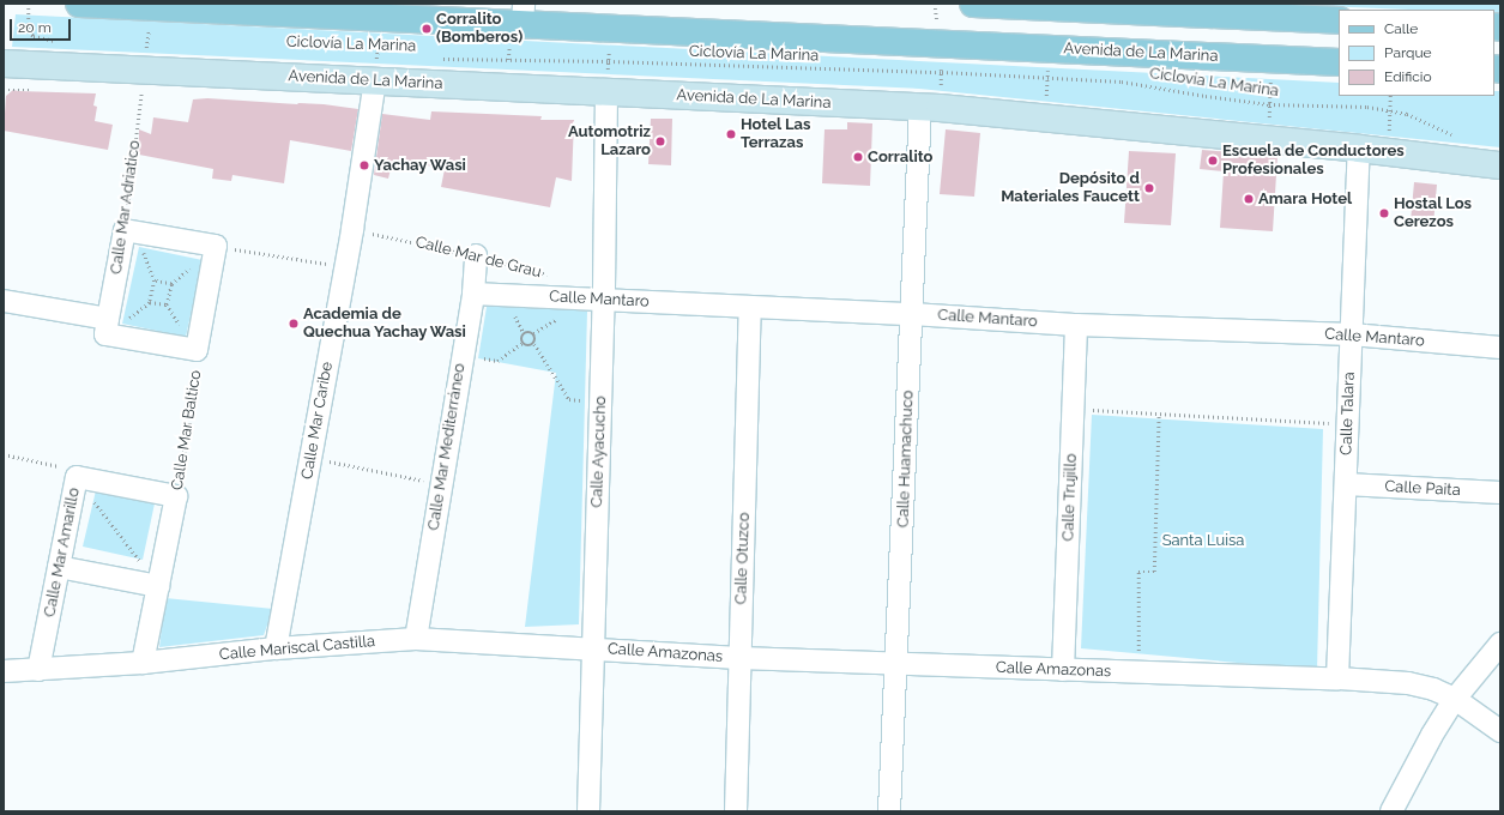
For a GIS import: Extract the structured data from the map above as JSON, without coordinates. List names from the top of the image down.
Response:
{
  "streets": {
    "main road": ["Avenida de La Marina"],
    "street": [
      "Calle Mar Adriatico",
      "Calle Mantaro",
      "Calle Talara",
      "Calle Mar Caribe",
      "Calle Mar Baltico",
      "Calle Mar Mediterráneo",
      "Calle Ayacucho",
      "Calle Huamachuco",
      "Calle Paita",
      "Calle Trujillo",
      "Calle Mar Amarillo",
      "Calle Otuzco",
      "Calle Mariscal Castilla",
      "Calle Amazonas"
    ],
    "path": ["Ciclovía La Marina", "Calle Mar de Grau"]
  },
  "crossings": [
    ["Avenida de La Marina", "Calle Talara"],
    ["Avenida de La Marina", "Calle Mar Caribe"],
    ["Avenida de La Marina", "Calle Ayacucho"],
    ["Avenida de La Marina", "Calle Huamachuco"],
    ["Calle Mar de Grau", "Calle Mar Caribe"],
    ["Calle Mar de Grau", "Calle Mar Mediterráneo"],
    ["Calle Mantaro", "Calle Talara"],
    ["Calle Mantaro", "Calle Mar Mediterráneo"],
    ["Calle Mantaro", "Calle Ayacucho"],
    ["Calle Mantaro", "Calle Huamachuco"],
    ["Calle Mantaro", "Calle Trujillo"],
    ["Calle Mantaro", "Calle Otuzco"],
    ["Calle Talara", "Calle Paita"],
    ["Calle Talara", "Calle Amazonas"],
    ["Calle Mar Caribe", "Calle Mariscal Castilla"],
    ["Calle Mar Baltico", "Calle Mar Amarillo"],
    ["Calle Mar Baltico", "Calle Mariscal Castilla"],
    ["Calle Mar Mediterráneo", "Calle Mariscal Castilla"],
    ["Calle Ayacucho", "Calle Mariscal Castilla"],
    ["Calle Ayacucho", "Calle Amazonas"],
    ["Calle Huamachuco", "Calle Amazonas"],
    ["Calle Trujillo", "Calle Amazonas"],
    ["Calle Mar Amarillo", "Calle Mariscal Castilla"],
    ["Calle Otuzco", "Calle Amazonas"],
    ["Calle Mariscal Castilla", "Calle Amazonas"]
  ],
  "parks": ["Santa Luisa"],
  "places": [
    "Corralito (Bomberos)",
    "Hotel Las Terrazas",
    "Automotriz Lazaro",
    "Corralito",
    "Escuela de Conductores Profesionales",
    "Yachay Wasi",
    "Depósito d Materiales Faucett",
    "Amara Hotel",
    "Hostal Los Cerezos",
    "Academia de Quechua Yachay Wasi"
  ],
  "legend": ["Calle", "Parque", "Edificio"],
  "scale_bar": "20 m"
}
